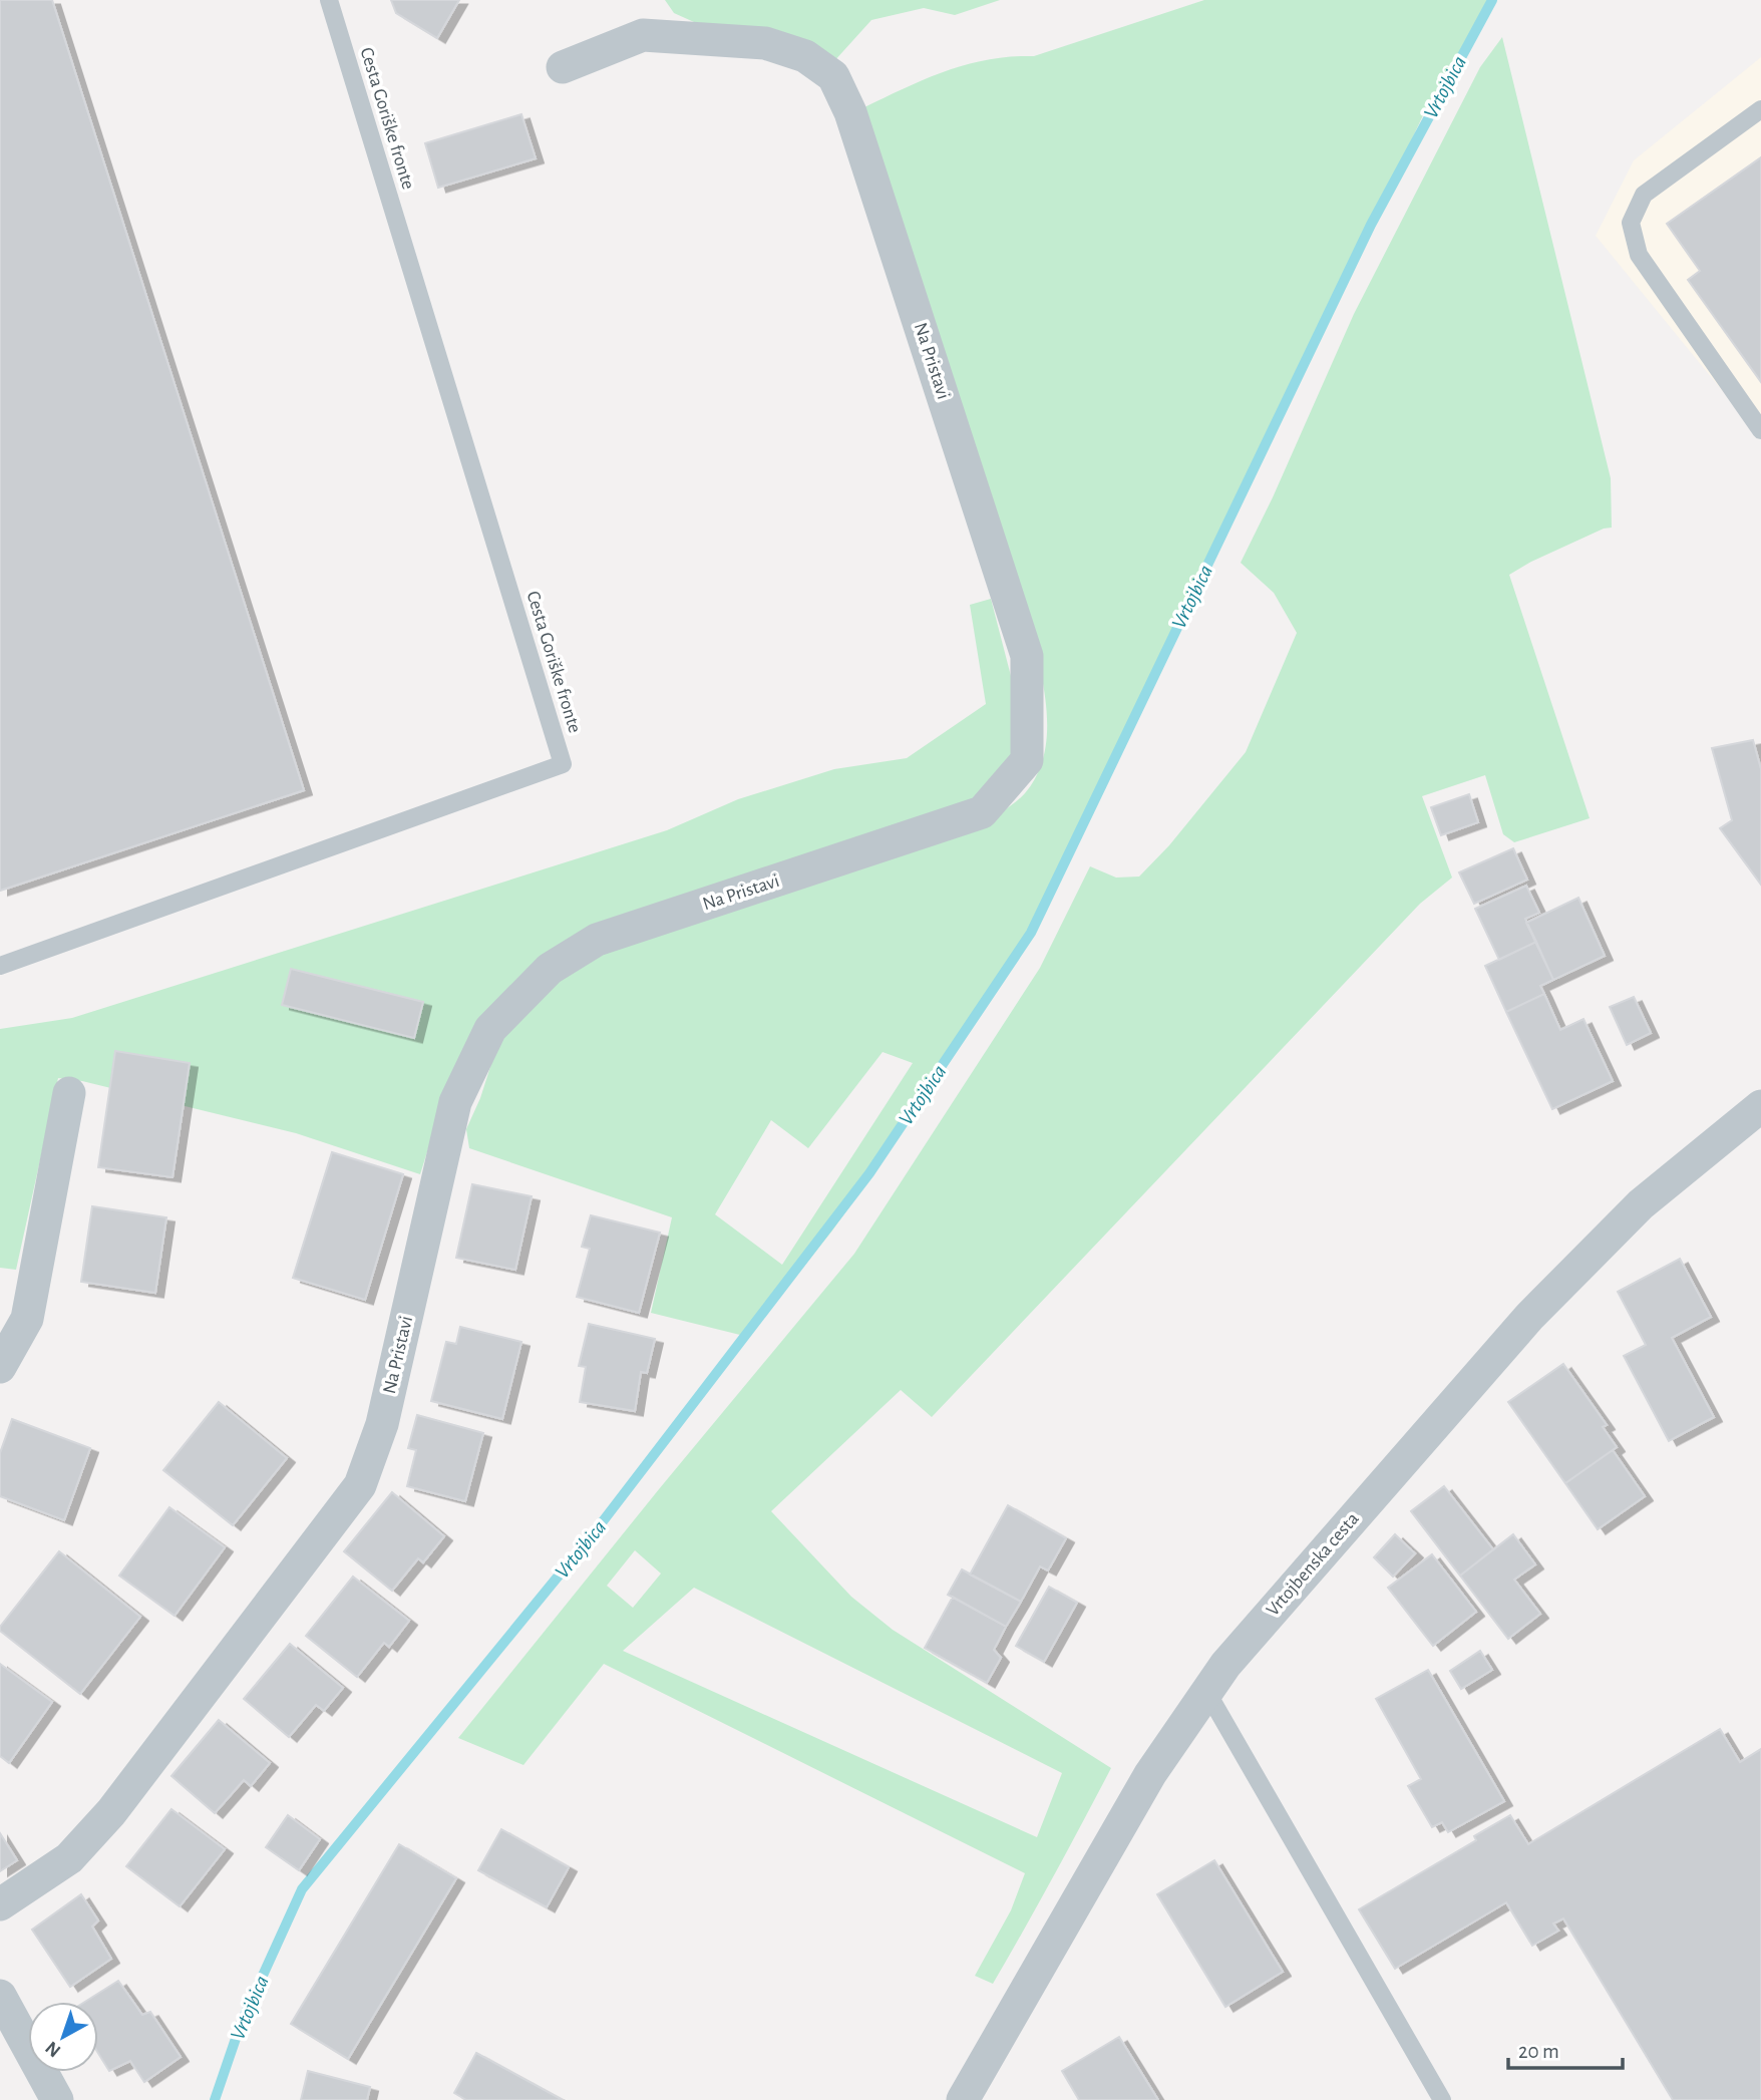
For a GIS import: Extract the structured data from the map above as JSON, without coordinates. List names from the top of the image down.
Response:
{
  "streets": {
    "street": ["Na Pristavi", "Vrtojbenska cesta"],
    "lane": ["Cesta Goriške fronte"]
  },
  "water": ["Vrtojbica"],
  "scale_bar": "20 m",
  "north": "bottom left"
}
